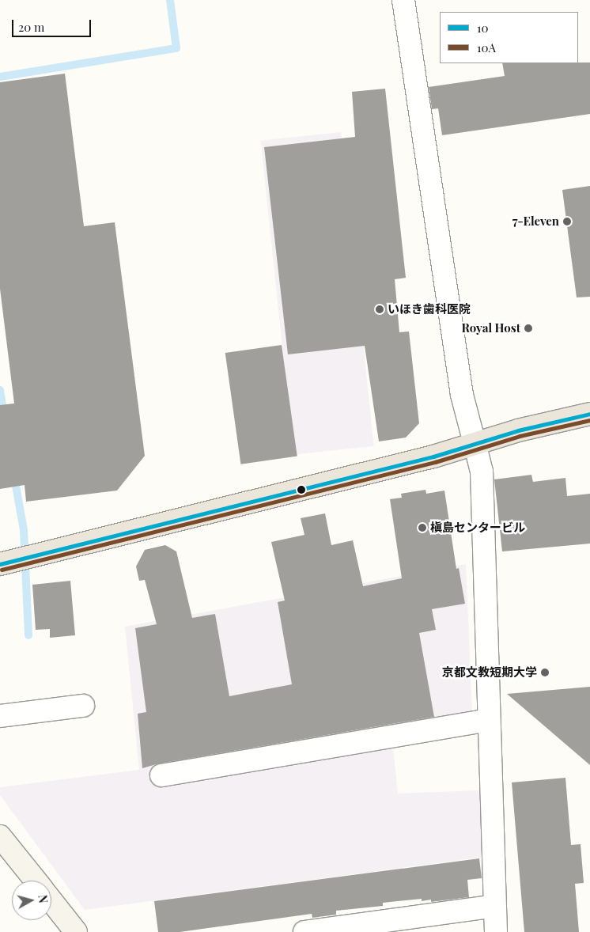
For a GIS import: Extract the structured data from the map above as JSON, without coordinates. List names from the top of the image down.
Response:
{
  "places": [
    "7-Eleven",
    "いほき歯科医院",
    "Royal Host",
    "槇島センタービル",
    "京都文教短期大学"
  ],
  "lines": ["transit line 10", "transit line 10A"],
  "legend": ["10", "10A"],
  "scale_bar": "20 m",
  "north": "right"
}
